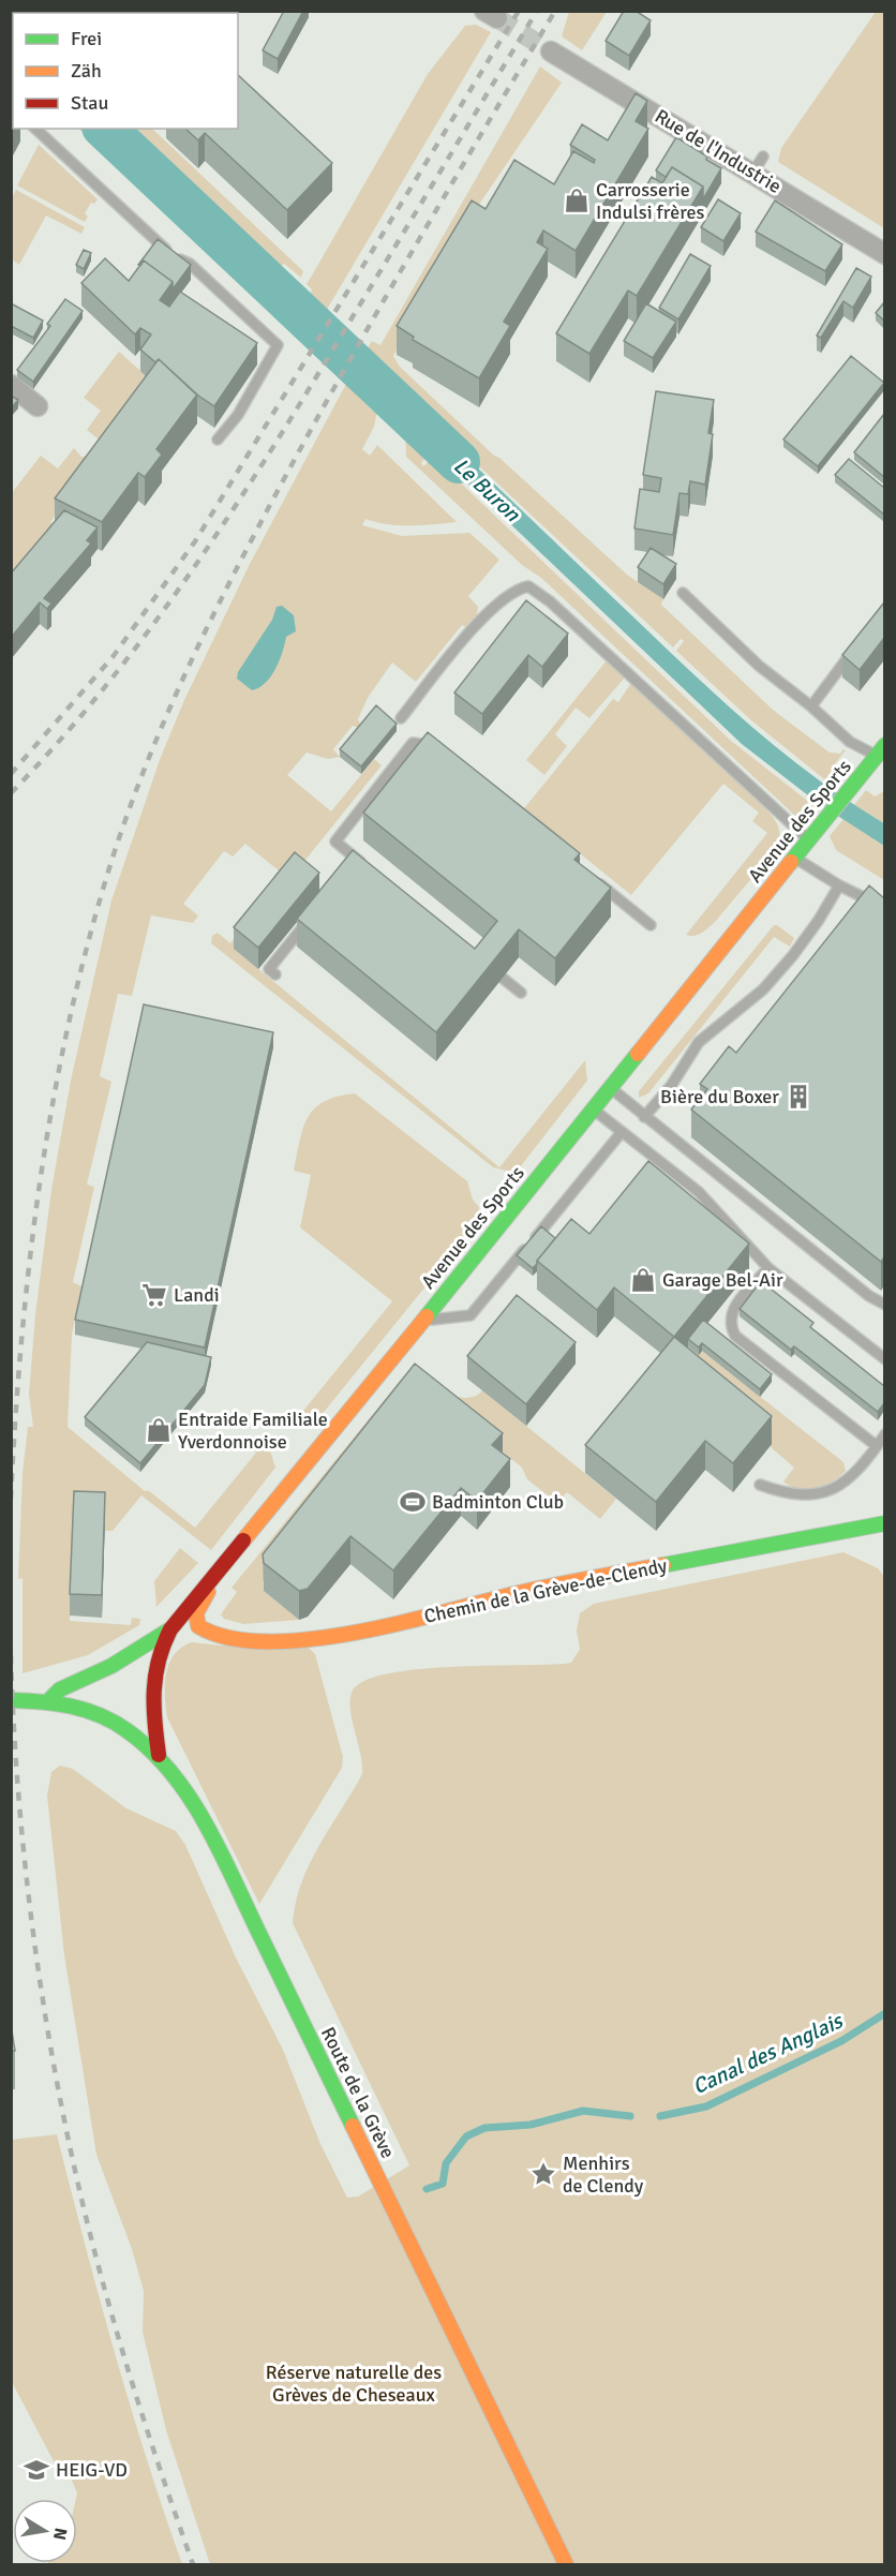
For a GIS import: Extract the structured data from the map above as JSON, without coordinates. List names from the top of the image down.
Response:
{
  "streets": {
    "street": [
      "Rue de l'Industrie",
      "Avenue des Sports",
      "Chemin de la Grève-de-Clendy",
      "Route de la Grève"
    ]
  },
  "crossings": [
    ["Avenue des Sports", "Chemin de la Grève-de-Clendy"],
    ["Avenue des Sports", "Route de la Grève"]
  ],
  "water": ["Le Buron", "Canal des Anglais"],
  "parks": ["Réserve naturelle des Grèves de Cheseaux"],
  "places": {
    "shop": ["Carrosserie Indulsi frères", "Garage Bel-Air", "Entraide Familiale Yverdonnoise"],
    "building": ["Bière du Boxer"],
    "supermarket": ["Landi"],
    "sports": ["Badminton Club"],
    "place": ["Menhirs de Clendy"],
    "school or university": ["HEIG-VD"]
  },
  "legend": ["Frei", "Zäh", "Stau"],
  "north": "right"
}
